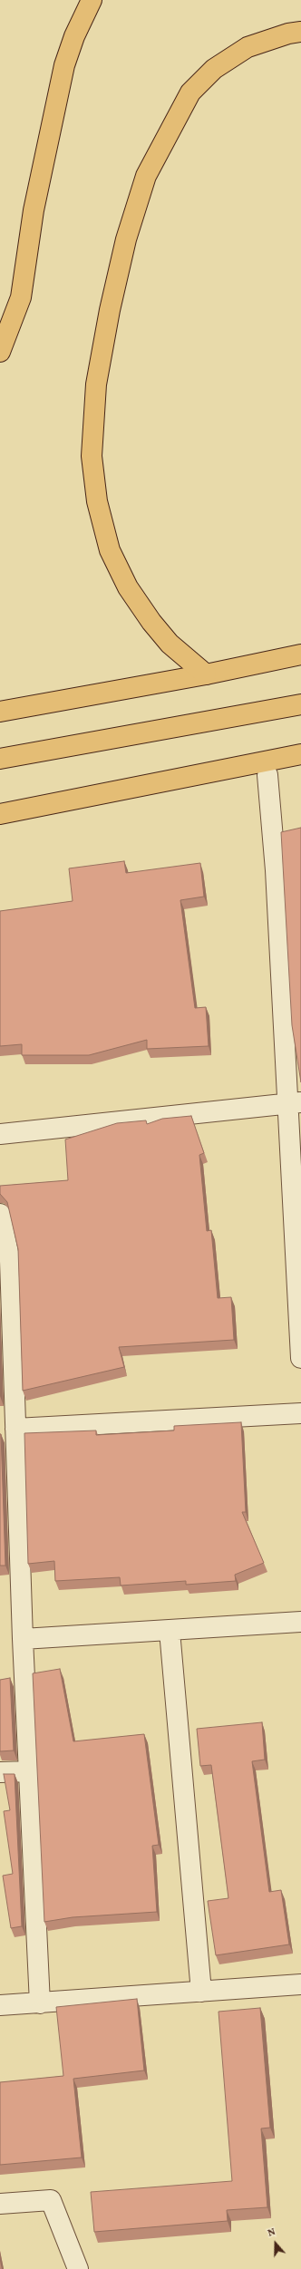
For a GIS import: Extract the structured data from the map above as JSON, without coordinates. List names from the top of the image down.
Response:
{
  "north": "top"
}
